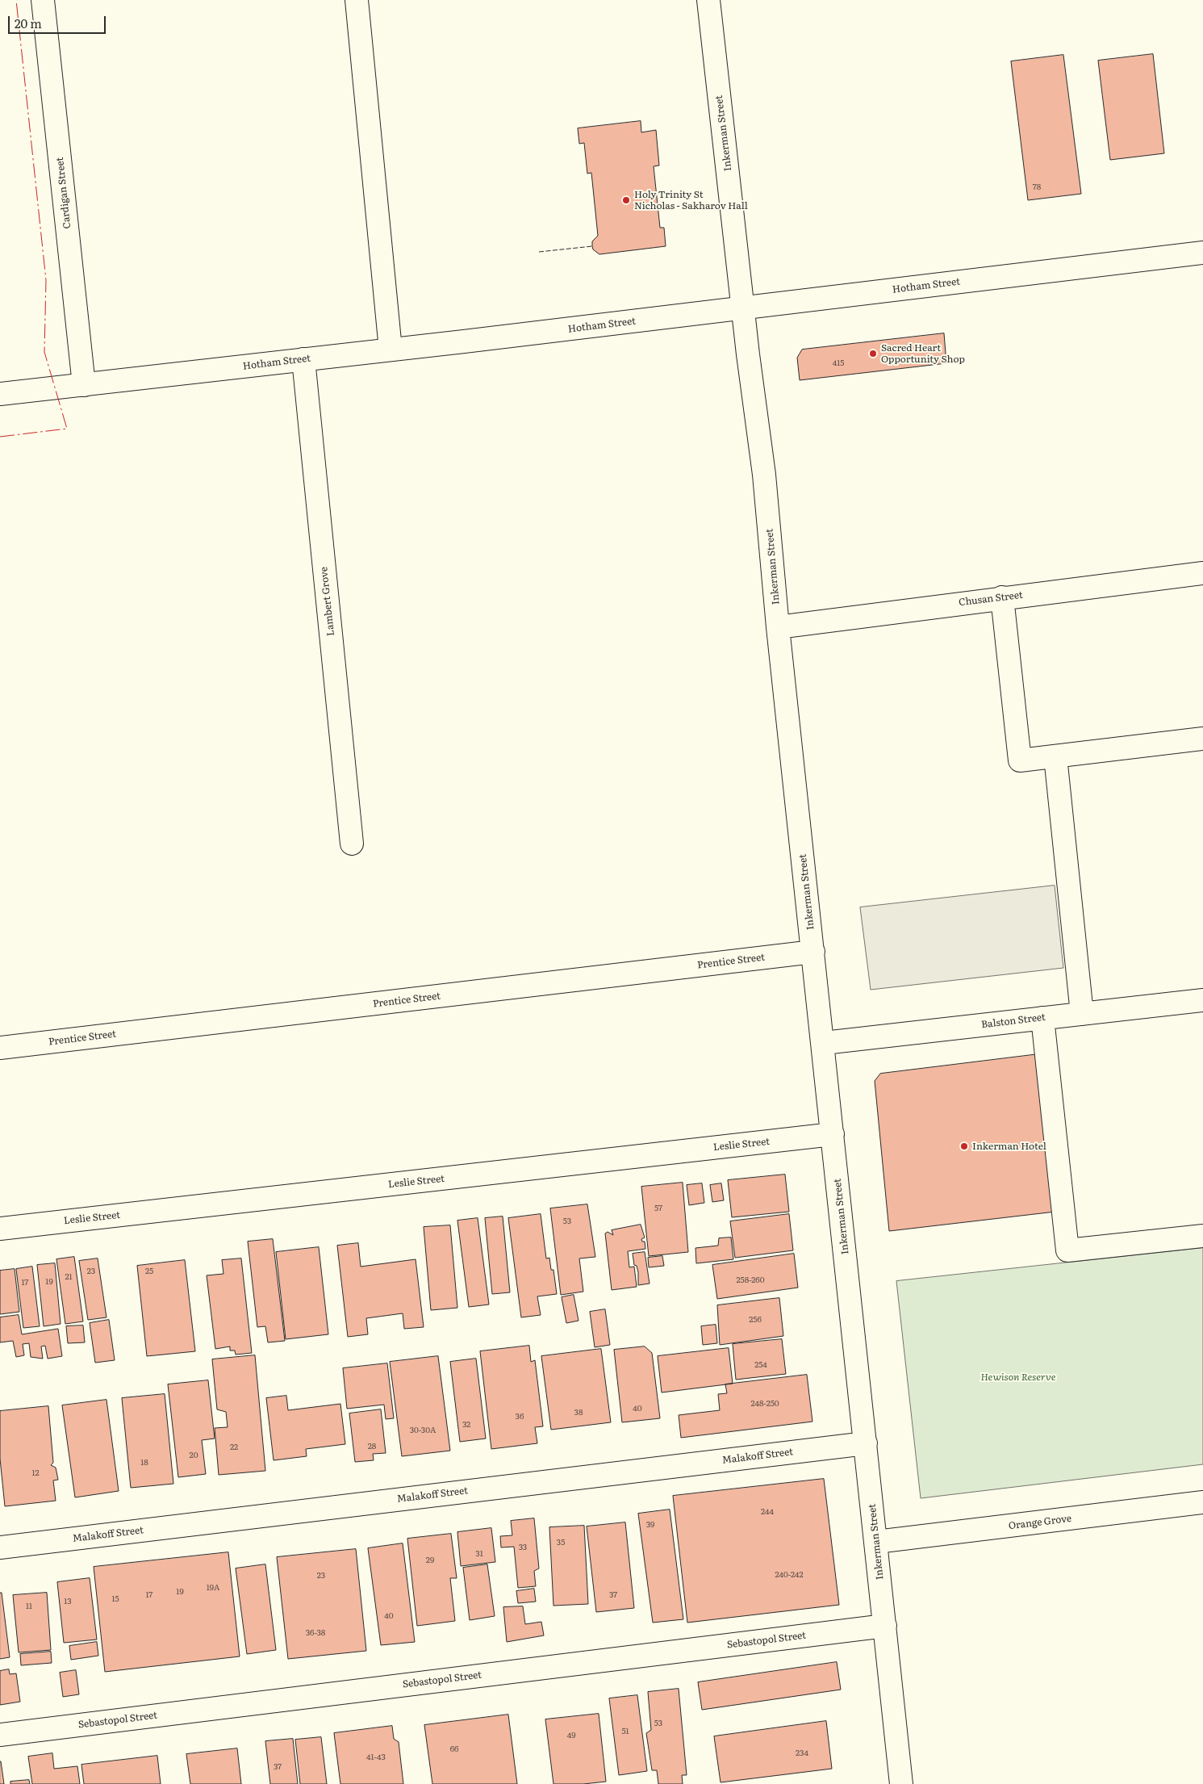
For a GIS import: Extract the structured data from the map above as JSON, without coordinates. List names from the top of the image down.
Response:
{
  "streets": {
    "street": [
      "Inkerman Street",
      "Cardigan Street",
      "Hotham Street",
      "Chusan Street",
      "Lambert Grove",
      "Prentice Street",
      "Balston Street",
      "Leslie Street",
      "Malakoff Street",
      "Orange Grove",
      "Sebastopol Street"
    ]
  },
  "crossings": [
    ["Inkerman Street", "Hotham Street"],
    ["Inkerman Street", "Chusan Street"],
    ["Inkerman Street", "Prentice Street"],
    ["Inkerman Street", "Balston Street"],
    ["Inkerman Street", "Leslie Street"],
    ["Inkerman Street", "Malakoff Street"],
    ["Inkerman Street", "Orange Grove"],
    ["Inkerman Street", "Sebastopol Street"],
    ["Cardigan Street", "Hotham Street"],
    ["Hotham Street", "Lambert Grove"]
  ],
  "parks": ["Hewison Reserve"],
  "places": ["Holy Trinity St Nicholas - Sakharov Hall", "Sacred Heart Opportunity Shop", "Inkerman Hotel"],
  "house_numbers": [
    "78",
    "415",
    "57",
    "53",
    "23",
    "25",
    "21",
    "258-260",
    "19",
    "17",
    "256",
    "254",
    "248-250",
    "40",
    "38",
    "36",
    "32",
    "30-30A",
    "28",
    "22",
    "20",
    "18",
    "12",
    "244",
    "39",
    "35",
    "33",
    "31",
    "29",
    "240-242",
    "23",
    "19A",
    "19",
    "17",
    "37",
    "15",
    "13",
    "11",
    "40",
    "36-38",
    "53",
    "51",
    "49",
    "66",
    "234",
    "41-43",
    "37"
  ],
  "scale_bar": "20 m"
}
